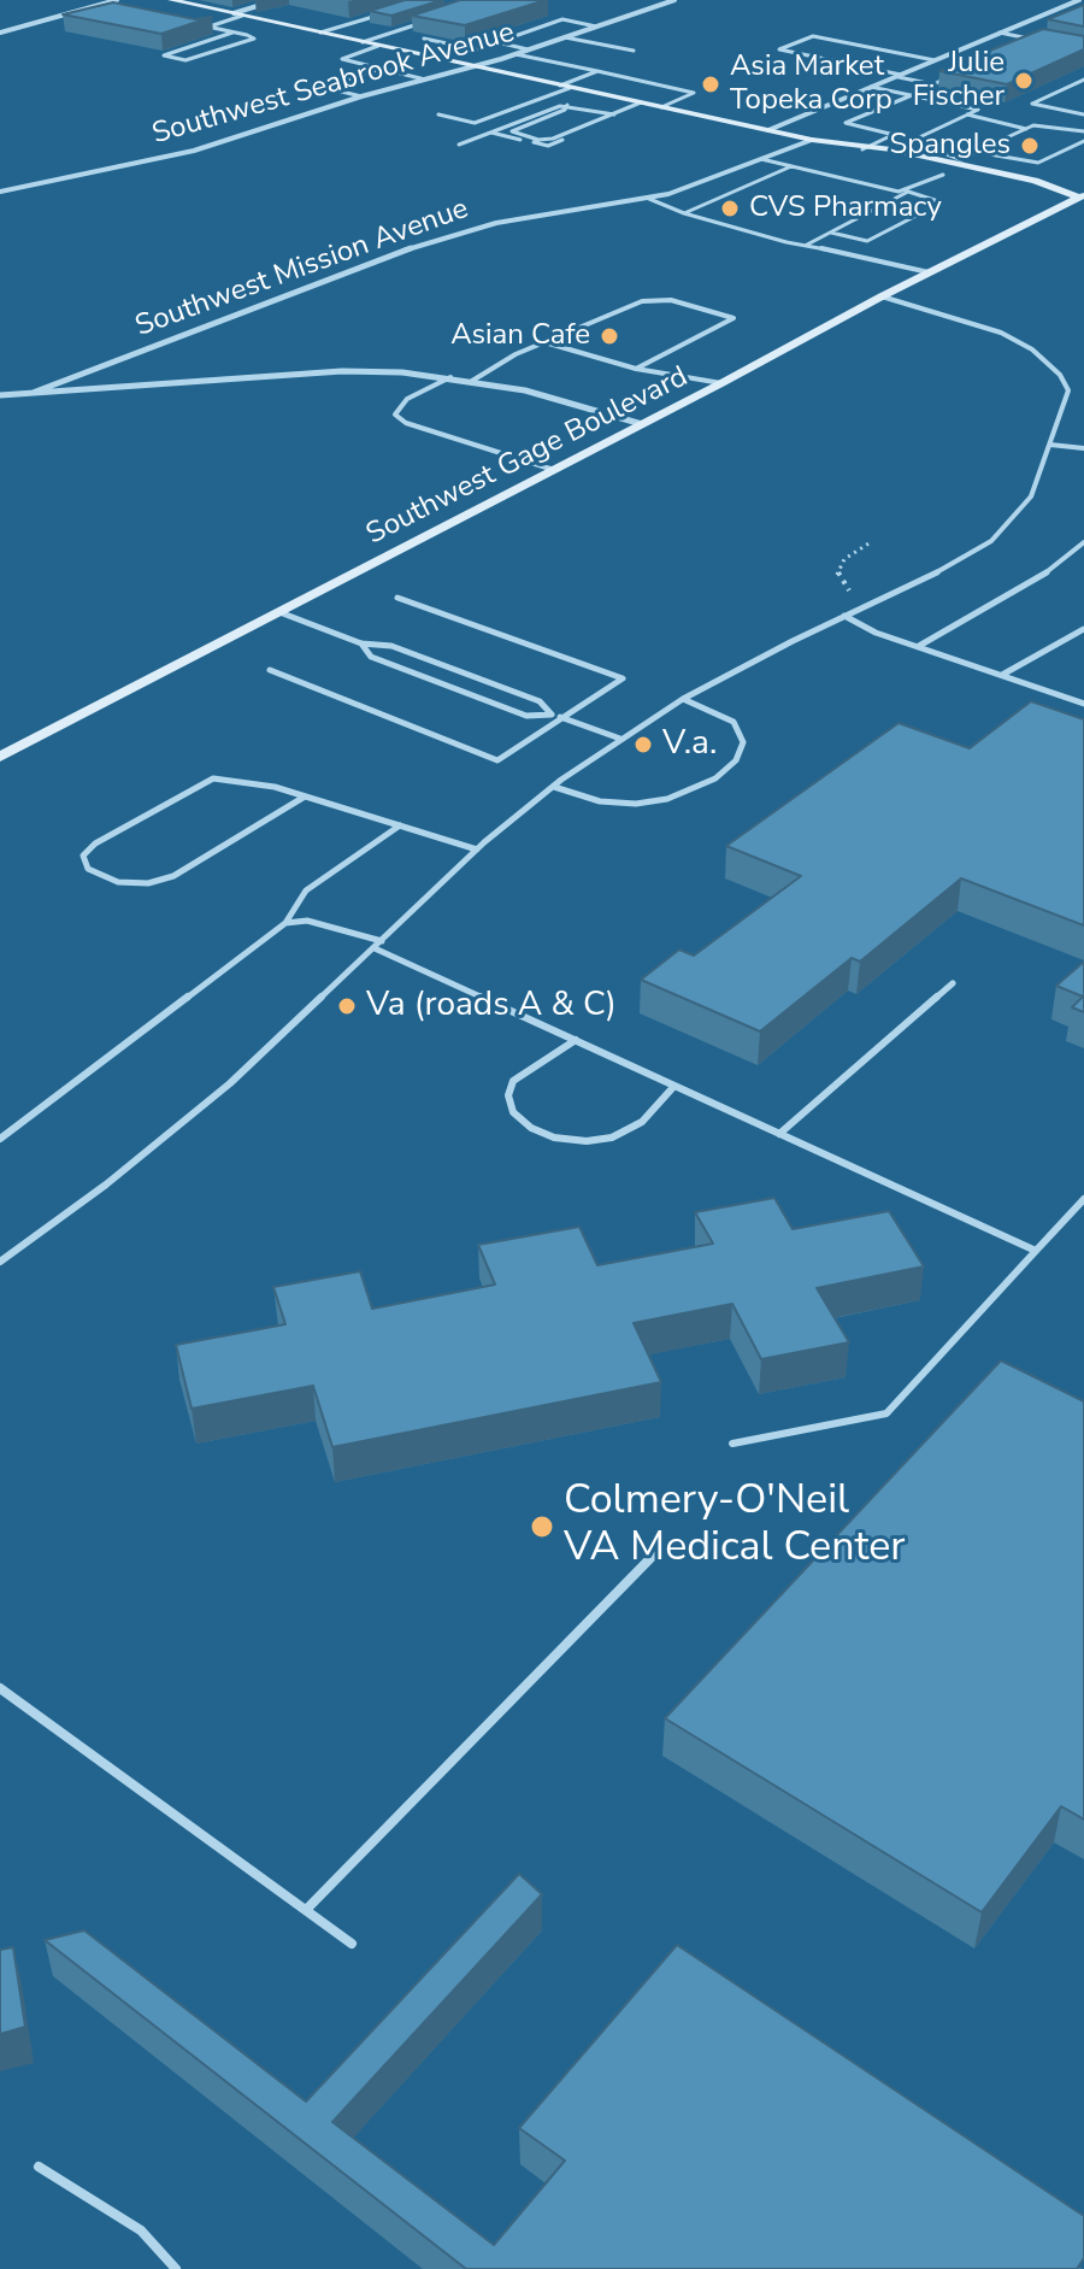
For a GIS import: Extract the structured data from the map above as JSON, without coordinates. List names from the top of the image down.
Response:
{
  "streets": {
    "main road": ["Southwest Gage Boulevard"],
    "street": ["Southwest Seabrook Avenue", "Southwest Mission Avenue"]
  },
  "places": [
    "Julie Fischer",
    "Asia Market Topeka Corp",
    "Spangles",
    "CVS Pharmacy",
    "Asian Cafe",
    "V.a.",
    "Va (roads A & C)",
    "Colmery-O'Neil VA Medical Center"
  ]
}
